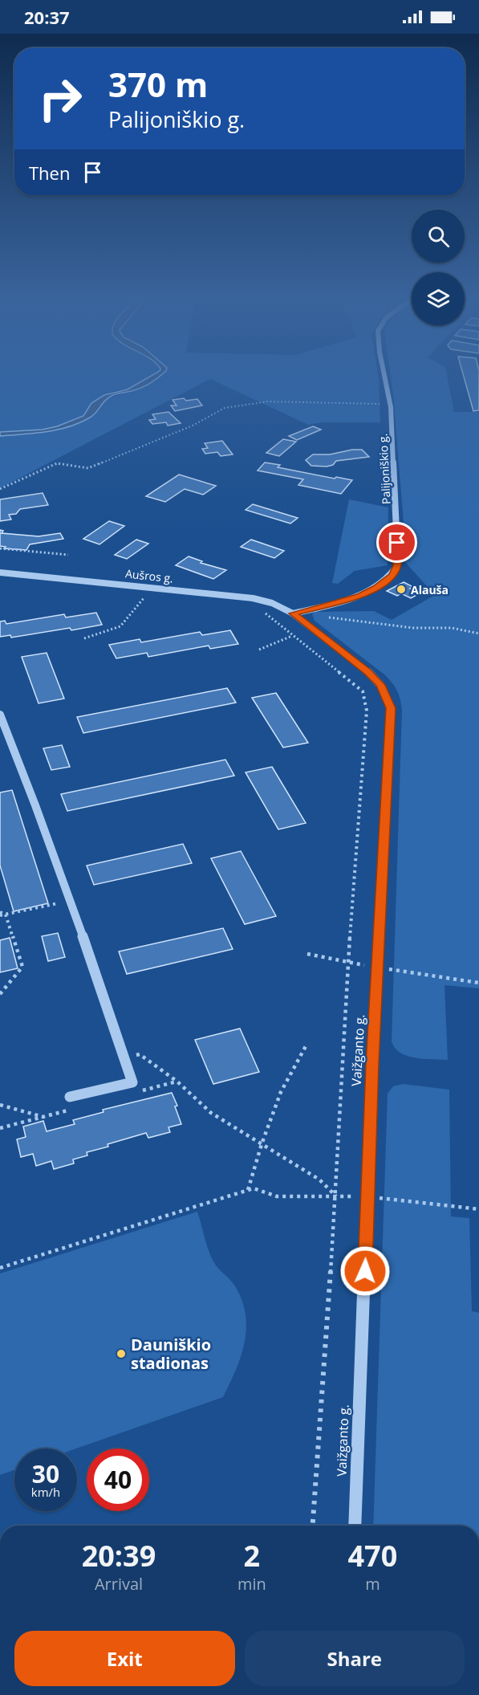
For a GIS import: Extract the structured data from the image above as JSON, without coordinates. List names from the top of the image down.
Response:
{
  "streets": {
    "street": ["Palijoniškio g.", "Aušros g.", "Vaižganto g."]
  },
  "crossings": [
    ["Palijoniškio g.", "Aušros g."],
    ["Palijoniškio g.", "Vaižganto g."],
    ["Aušros g.", "Vaižganto g."]
  ],
  "places": ["Alauša", "Dauniškio stadionas"],
  "page": {
    "status": "20:37",
    "turn": ["370 m", "Palijoniškio g."],
    "then": "Then",
    "speed": "30 km/h",
    "limit": "40",
    "eta": [
      "20:39",
      "Arrival",
      "2",
      "min",
      "470",
      "m"
    ],
    "buttons": ["Exit", "Share"]
  }
}
